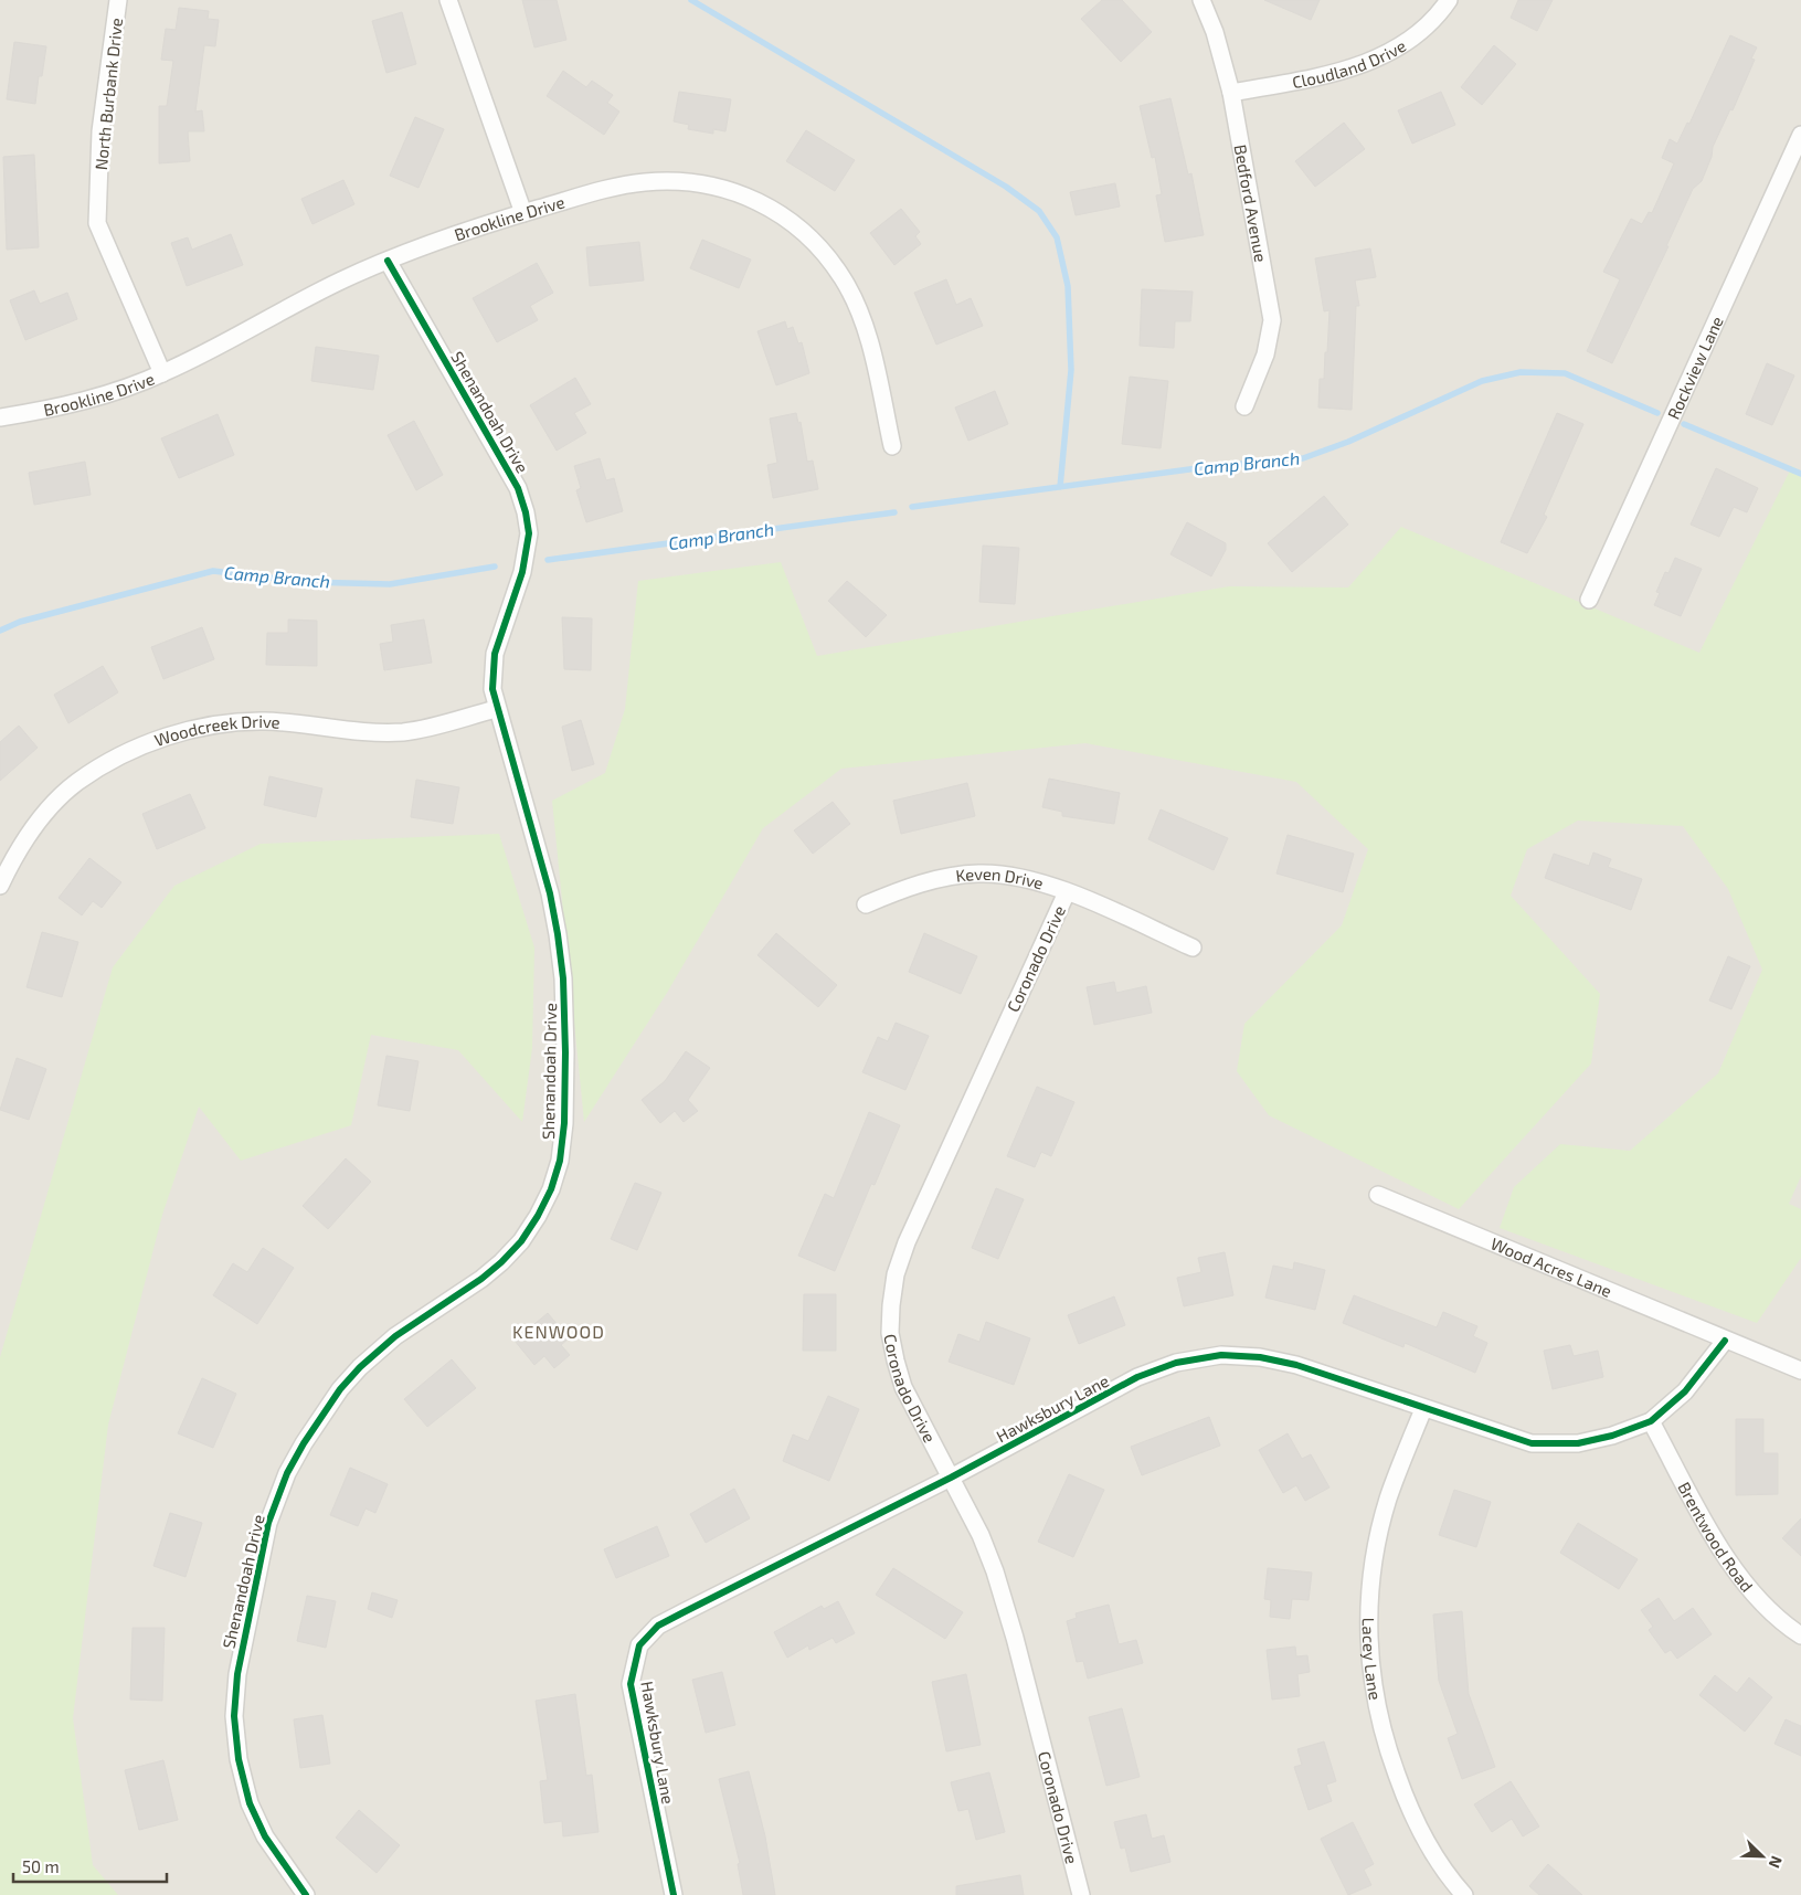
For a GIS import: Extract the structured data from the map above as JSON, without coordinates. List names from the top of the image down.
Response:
{
  "streets": {
    "street": [
      "Cloudland Drive",
      "North Burbank Drive",
      "Bedford Avenue",
      "Brookline Drive",
      "Rockview Lane",
      "Shenandoah Drive",
      "Woodcreek Drive",
      "Keven Drive",
      "Coronado Drive",
      "Wood Acres Lane",
      "Hawksbury Lane",
      "Brentwood Road",
      "Lacey Lane"
    ]
  },
  "crossings": [
    ["Cloudland Drive", "Bedford Avenue"],
    ["North Burbank Drive", "Brookline Drive"],
    ["Brookline Drive", "Shenandoah Drive"],
    ["Shenandoah Drive", "Woodcreek Drive"],
    ["Keven Drive", "Coronado Drive"],
    ["Coronado Drive", "Hawksbury Lane"],
    ["Wood Acres Lane", "Hawksbury Lane"],
    ["Hawksbury Lane", "Brentwood Road"],
    ["Hawksbury Lane", "Lacey Lane"]
  ],
  "districts": ["KENWOOD"],
  "water": ["Camp Branch"],
  "scale_bar": "50 m",
  "north": "bottom right"
}
